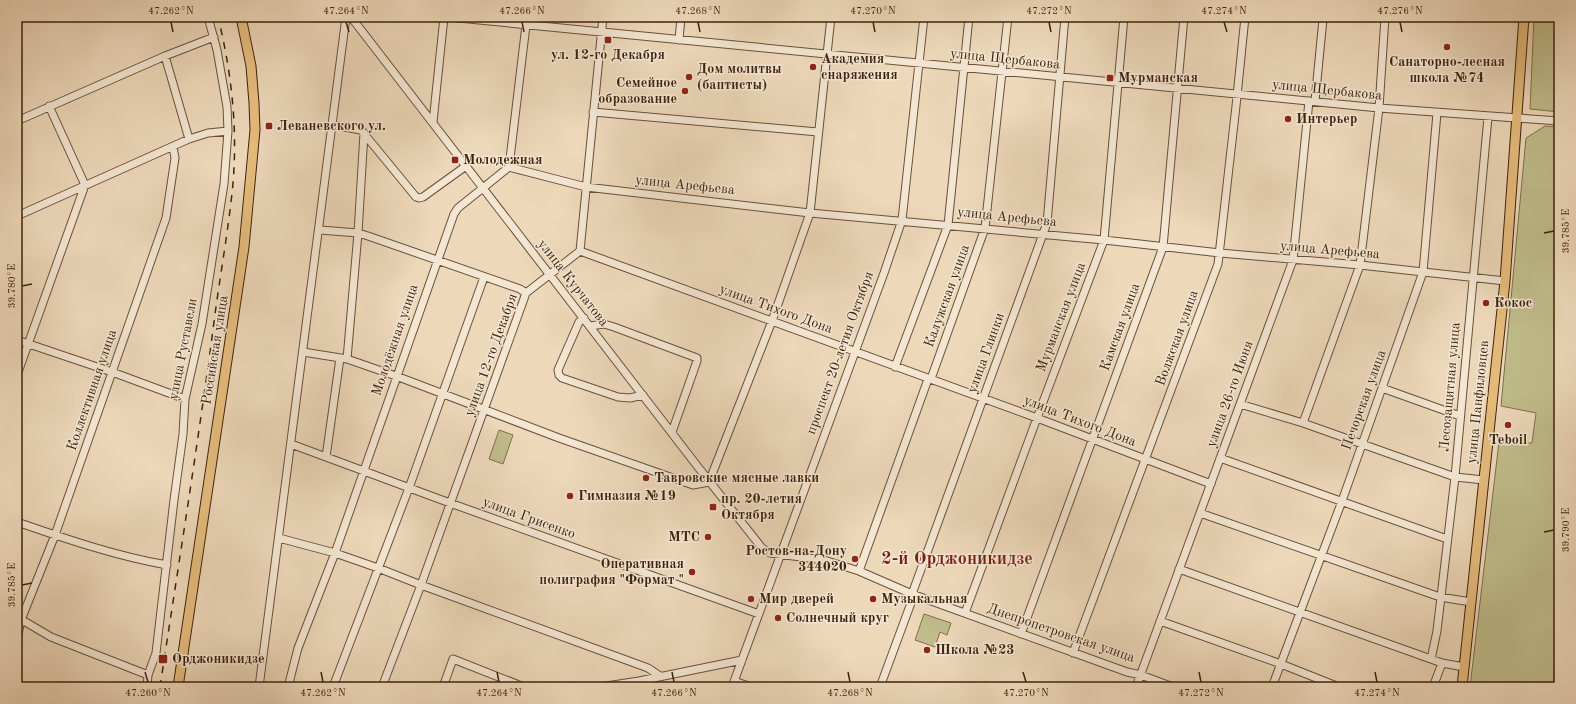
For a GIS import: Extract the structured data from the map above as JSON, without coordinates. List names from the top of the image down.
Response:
{
  "streets": {
    "main road": ["Российская улица", "улица Панфиловцев"],
    "street": [
      "улица Щербакова",
      "улица Арефьева",
      "улица Курчатова",
      "Калужская улица",
      "улица Тихого Дона",
      "Мурманская улица",
      "Камская улица",
      "Волжская улица",
      "Молодёжная улица",
      "улица Руставели",
      "проспект 20-летия Октября",
      "улица Глинки",
      "улица 12-го Декабря",
      "Лесозащитная улица",
      "Коллективная улица",
      "улица 26-го Июня",
      "Печорская улица",
      "улица Грисенко",
      "Днепропетровская улица"
    ]
  },
  "crossings": [
    ["улица Щербакова", "Калужская улица"],
    ["улица Щербакова", "Мурманская улица"],
    ["улица Щербакова", "Камская улица"],
    ["улица Щербакова", "Волжская улица"],
    ["улица Щербакова", "проспект 20-летия Октября"],
    ["улица Щербакова", "улица Глинки"],
    ["улица Щербакова", "Лесозащитная улица"],
    ["улица Щербакова", "улица 26-го Июня"],
    ["улица Щербакова", "Печорская улица"],
    ["улица Щербакова", "улица Панфиловцев"],
    ["улица Арефьева", "Калужская улица"],
    ["улица Арефьева", "Мурманская улица"],
    ["улица Арефьева", "Камская улица"],
    ["улица Арефьева", "Волжская улица"],
    ["улица Арефьева", "Молодёжная улица"],
    ["улица Арефьева", "проспект 20-летия Октября"],
    ["улица Арефьева", "улица Глинки"],
    ["улица Арефьева", "Лесозащитная улица"],
    ["улица Арефьева", "улица 26-го Июня"],
    ["улица Арефьева", "Печорская улица"],
    ["улица Арефьева", "улица Панфиловцев"],
    ["улица Курчатова", "Молодёжная улица"],
    ["улица Курчатова", "проспект 20-летия Октября"],
    ["улица Курчатова", "улица 12-го Декабря"],
    ["улица Курчатова", "Днепропетровская улица"],
    ["Калужская улица", "улица Тихого Дона"],
    ["Калужская улица", "Днепропетровская улица"],
    ["улица Тихого Дона", "Мурманская улица"],
    ["улица Тихого Дона", "Камская улица"],
    ["улица Тихого Дона", "Волжская улица"],
    ["улица Тихого Дона", "проспект 20-летия Октября"],
    ["улица Тихого Дона", "улица Глинки"],
    ["улица Тихого Дона", "улица 12-го Декабря"],
    ["улица Тихого Дона", "улица 26-го Июня"],
    ["Мурманская улица", "Днепропетровская улица"],
    ["Камская улица", "Днепропетровская улица"],
    ["Волжская улица", "Днепропетровская улица"],
    ["Молодёжная улица", "улица Грисенко"],
    ["проспект 20-летия Октября", "улица Грисенко"],
    ["проспект 20-летия Октября", "Днепропетровская улица"],
    ["улица Глинки", "Днепропетровская улица"],
    ["улица 12-го Декабря", "улица Грисенко"],
    ["улица 26-го Июня", "Днепропетровская улица"]
  ],
  "districts": ["2-й Орджоникидзе"],
  "places": {
    "transit": [
      "ул. 12-го Декабря",
      "Мурманская",
      "Леваневского ул.",
      "Молодежная",
      "пр. 20-летия Октября",
      "Орджоникидзе"
    ],
    "other": [
      "Санаторно-лесная школа №74",
      "Академия снаряжения",
      "Дом молитвы (баптисты)",
      "Семейное образование",
      "Интерьер",
      "Кокос",
      "Teboil",
      "Тавровские мясные лавки",
      "Гимназия №19",
      "МТС",
      "Ростов-на-Дону 344020",
      "Оперативная полиграфия \"Формат \"",
      "Мир дверей",
      "Музыкальная",
      "Солнечный круг",
      "Школа №23"
    ]
  },
  "coordinates": [
    "47.262°N",
    "47.264°N",
    "47.266°N",
    "47.268°N",
    "47.270°N",
    "47.272°N",
    "47.274°N",
    "47.276°N",
    "39.785°E",
    "39.780°E",
    "39.790°E",
    "47.260°N"
  ]
}
